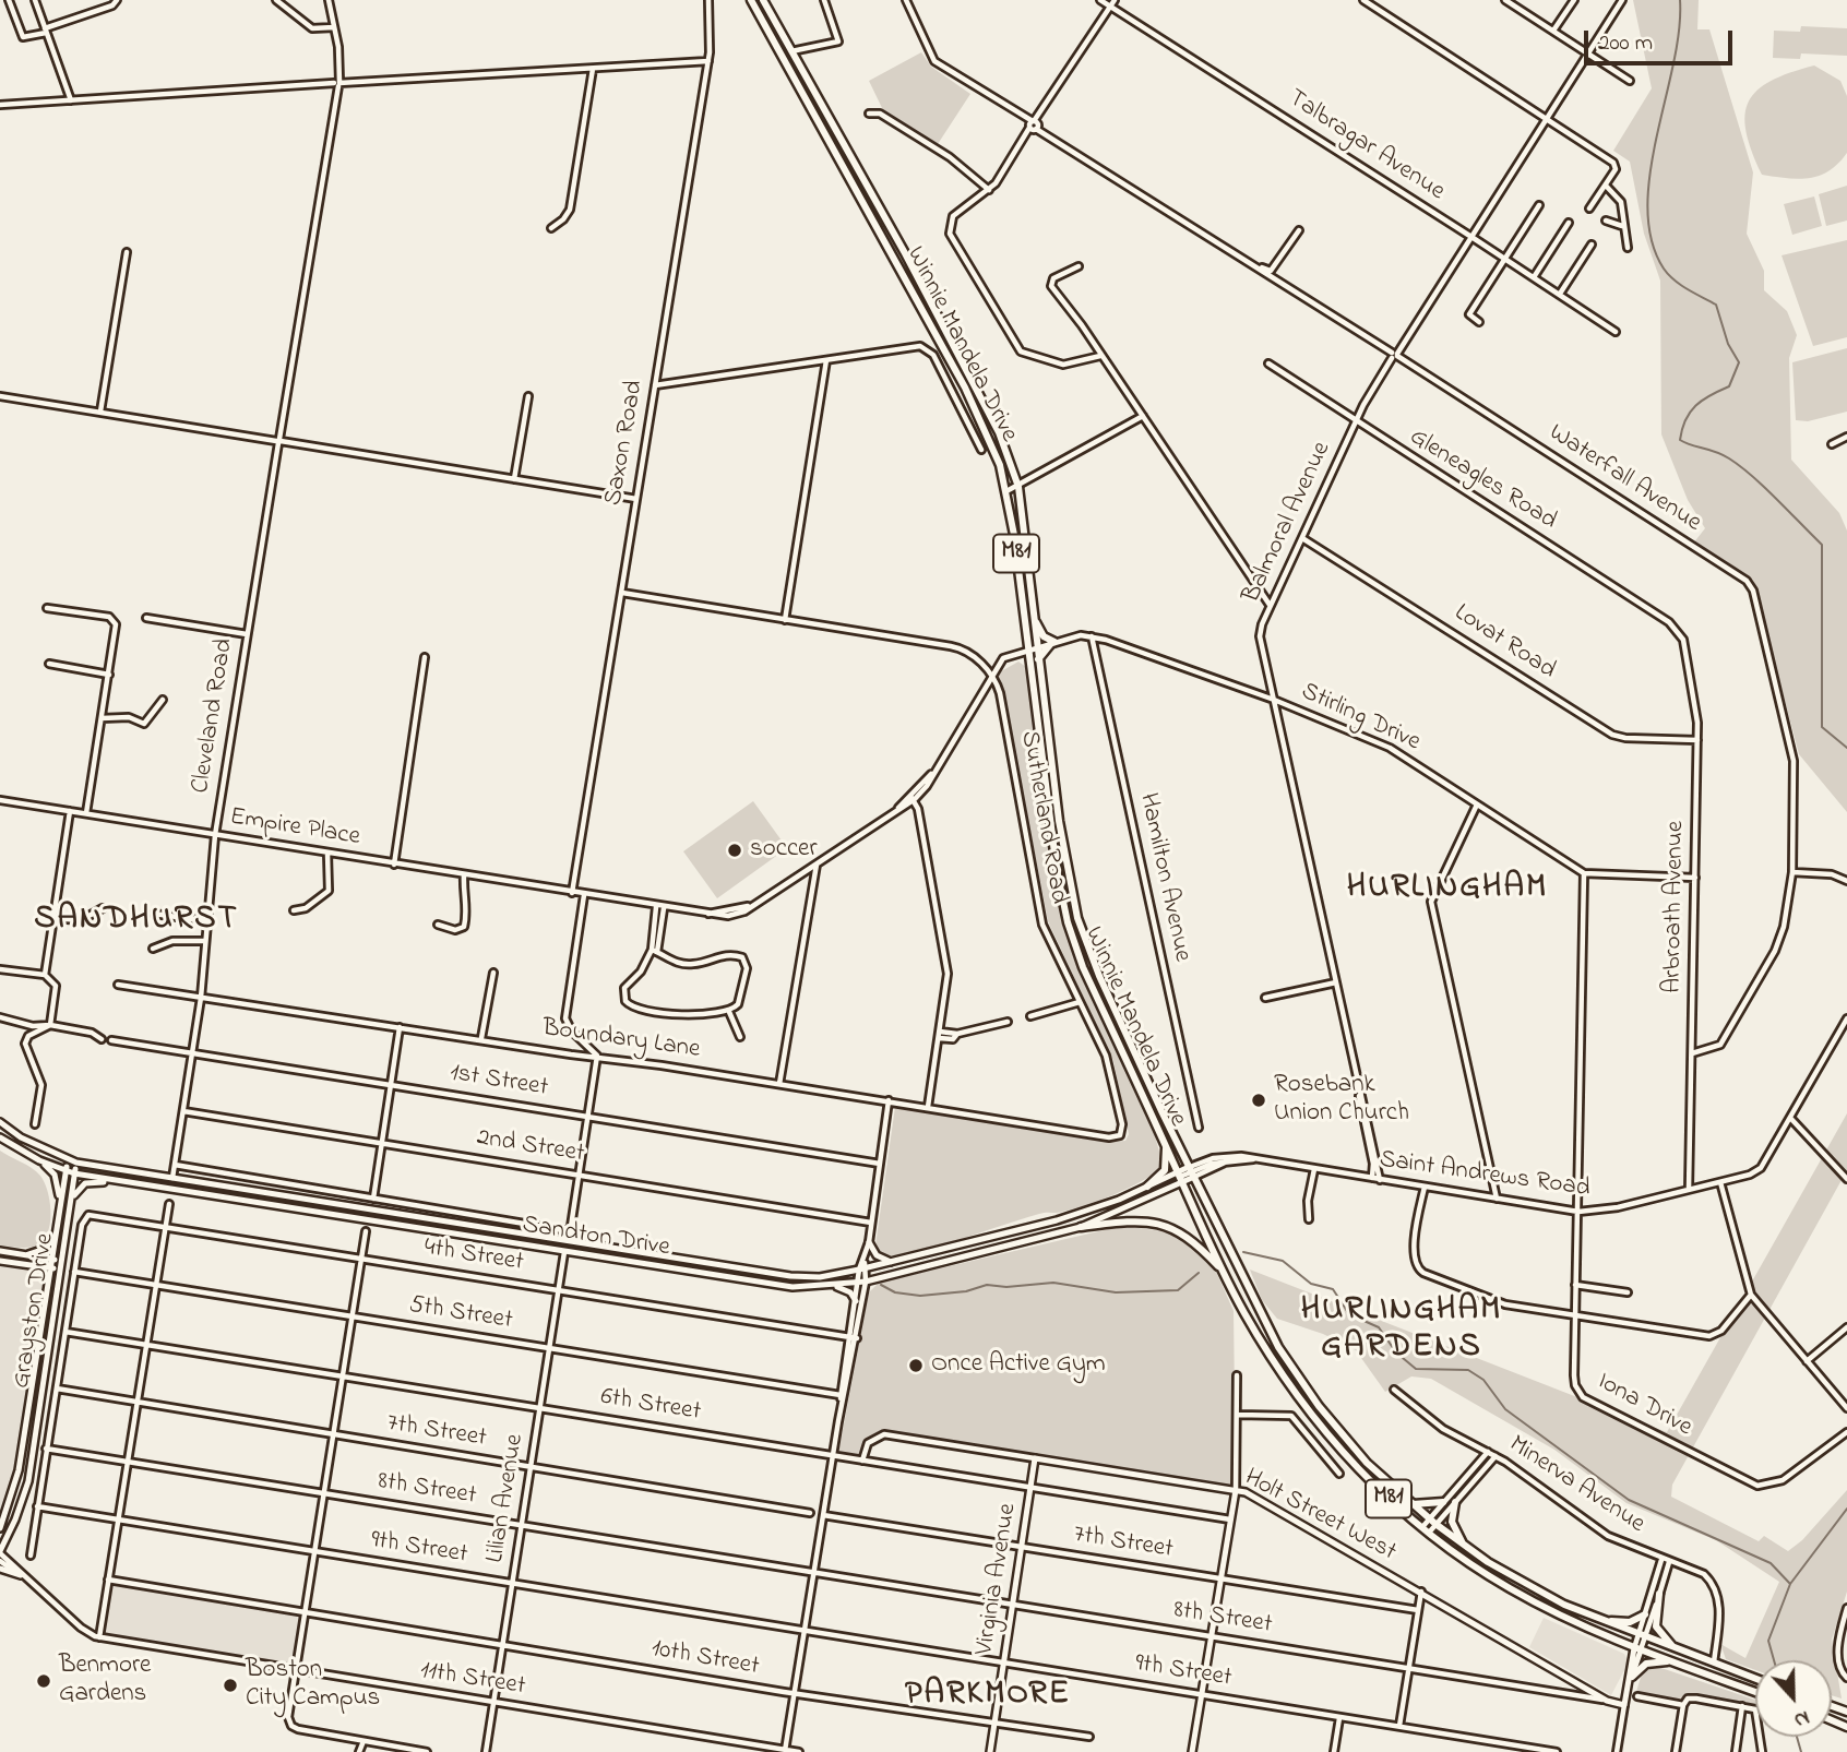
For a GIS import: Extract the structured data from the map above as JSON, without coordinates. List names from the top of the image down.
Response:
{
  "streets": {
    "main road": [
      "Winnie Mandela Drive",
      "M81",
      "Sandton Drive",
      "Grayston Drive",
      "8th Street",
      "Holt Street West",
      "Virginia Avenue"
    ],
    "street": [
      "Talbragar Avenue",
      "Saxon Road",
      "Waterfall Avenue",
      "Gleneagles Road",
      "Balmoral Avenue",
      "Lovat Road",
      "Cleveland Road",
      "Stirling Drive",
      "Sutherland Road",
      "Empire Place",
      "Hamilton Avenue",
      "Arbroath Avenue",
      "Boundary Lane",
      "1st Street",
      "2nd Street",
      "Saint Andrews Road",
      "4th Street",
      "5th Street",
      "6th Street",
      "Iona Drive",
      "7th Street",
      "Minerva Avenue",
      "Lilian Avenue",
      "9th Street",
      "10th Street",
      "11th Street"
    ]
  },
  "crossings": [
    ["Talbragar Avenue", "Balmoral Avenue"],
    ["Winnie Mandela Drive", "Stirling Drive"],
    ["Winnie Mandela Drive", "Saint Andrews Road"],
    ["Winnie Mandela Drive", "Sandton Drive"],
    ["Winnie Mandela Drive", "Minerva Avenue"],
    ["Saxon Road", "Empire Place"],
    ["Waterfall Avenue", "Balmoral Avenue"],
    ["Waterfall Avenue", "Arbroath Avenue"],
    ["Gleneagles Road", "Balmoral Avenue"],
    ["Gleneagles Road", "Arbroath Avenue"],
    ["Balmoral Avenue", "Lovat Road"],
    ["Balmoral Avenue", "Stirling Drive"],
    ["Balmoral Avenue", "Saint Andrews Road"],
    ["Lovat Road", "Arbroath Avenue"],
    ["Cleveland Road", "Empire Place"],
    ["Cleveland Road", "Boundary Lane"],
    ["Cleveland Road", "1st Street"],
    ["Cleveland Road", "2nd Street"],
    ["Cleveland Road", "Sandton Drive"],
    ["Stirling Drive", "Hamilton Avenue"],
    ["Stirling Drive", "Iona Drive"],
    ["Sutherland Road", "Boundary Lane"],
    ["Arbroath Avenue", "Saint Andrews Road"],
    ["Saint Andrews Road", "Iona Drive"],
    ["Sandton Drive", "Grayston Drive"],
    ["Sandton Drive", "Lilian Avenue"],
    ["4th Street", "5th Street"],
    ["4th Street", "Lilian Avenue"],
    ["Grayston Drive", "11th Street"],
    ["5th Street", "Lilian Avenue"],
    ["6th Street", "Lilian Avenue"],
    ["6th Street", "Holt Street West"],
    ["6th Street", "Virginia Avenue"],
    ["7th Street", "Lilian Avenue"],
    ["7th Street", "Virginia Avenue"],
    ["8th Street", "Lilian Avenue"],
    ["8th Street", "Holt Street West"],
    ["8th Street", "Virginia Avenue"],
    ["Lilian Avenue", "9th Street"],
    ["Lilian Avenue", "10th Street"],
    ["Lilian Avenue", "11th Street"],
    ["Holt Street West", "Virginia Avenue"],
    ["9th Street", "Virginia Avenue"],
    ["Virginia Avenue", "10th Street"]
  ],
  "districts": [
    "HURLINGHAM",
    "SANDHURST",
    "HURLINGHAM GARDENS",
    "PARKMORE"
  ],
  "places": [
    "soccer",
    "Rosebank Union Church",
    "Once Active Gym",
    "Benmore Gardens",
    "Boston City Campus"
  ],
  "scale_bar": "200 m",
  "north": "bottom"
}
